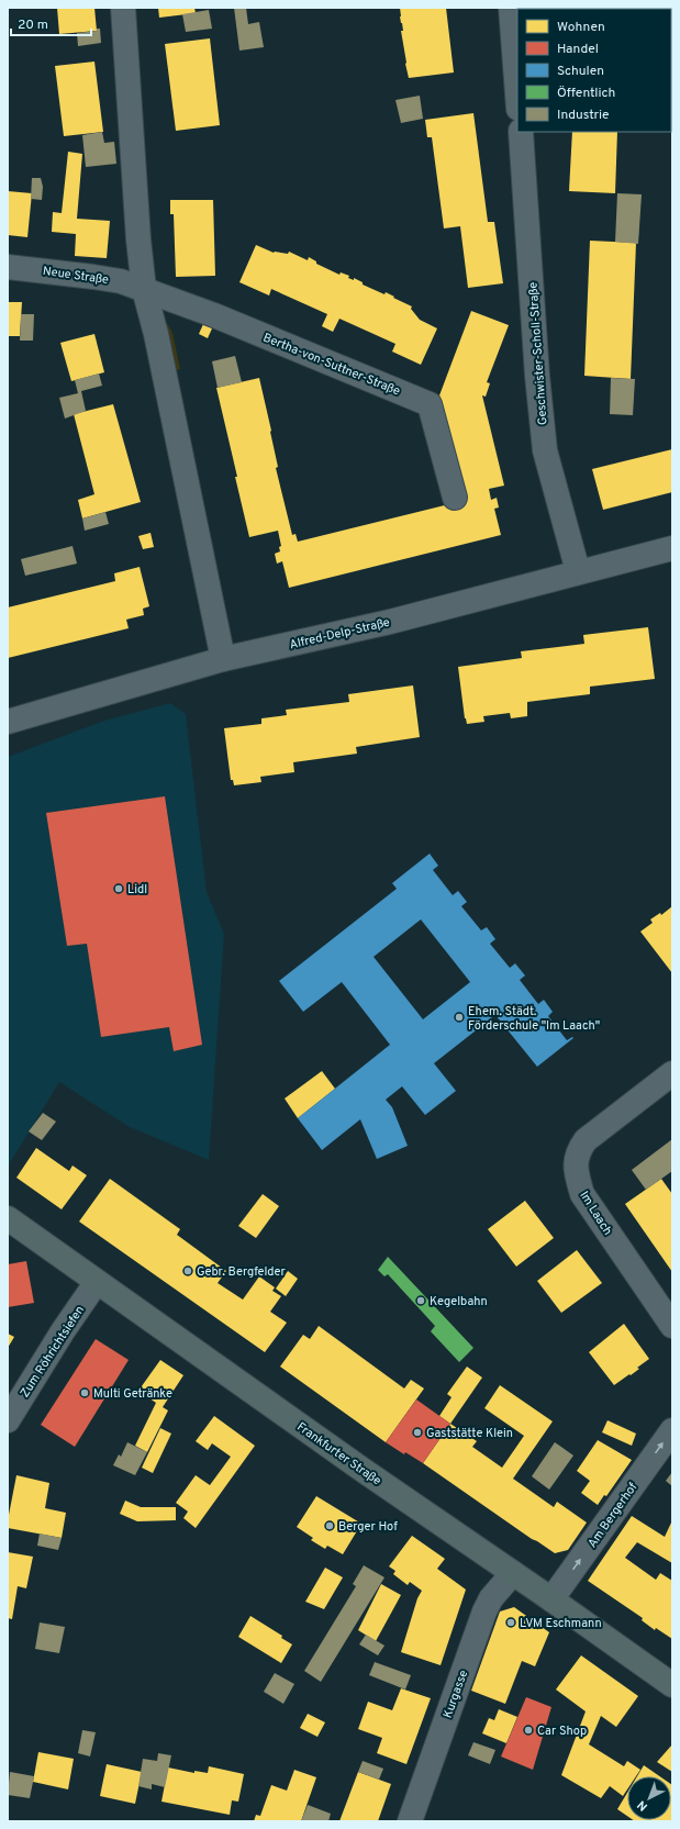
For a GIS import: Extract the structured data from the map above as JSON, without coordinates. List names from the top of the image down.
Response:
{
  "streets": {
    "main road": ["Frankfurter Straße"],
    "street": [
      "Neue Straße",
      "Geschwister-Scholl-Straße",
      "Bertha-von-Suttner-Straße",
      "Alfred-Delp-Straße",
      "Im Laach",
      "Zum Röhrichtsiefen",
      "Am Bergerhof",
      "Kurgasse"
    ]
  },
  "crossings": [
    ["Neue Straße", "Bertha-von-Suttner-Straße"],
    ["Geschwister-Scholl-Straße", "Alfred-Delp-Straße"],
    ["Zum Röhrichtsiefen", "Frankfurter Straße"],
    ["Frankfurter Straße", "Am Bergerhof"],
    ["Frankfurter Straße", "Kurgasse"]
  ],
  "one_way": ["Am Bergerhof"],
  "places": [
    "Lidl",
    "Ehem. Städt. Förderschule \"Im Laach\"",
    "Gebr. Bergfelder",
    "Kegelbahn",
    "Multi Getränke",
    "Gaststätte Klein",
    "Berger Hof",
    "LVM Eschmann",
    "Car Shop"
  ],
  "legend": [
    "Wohnen",
    "Handel",
    "Schulen",
    "Öffentlich",
    "Industrie"
  ],
  "scale_bar": "20 m",
  "north": "bottom left"
}
